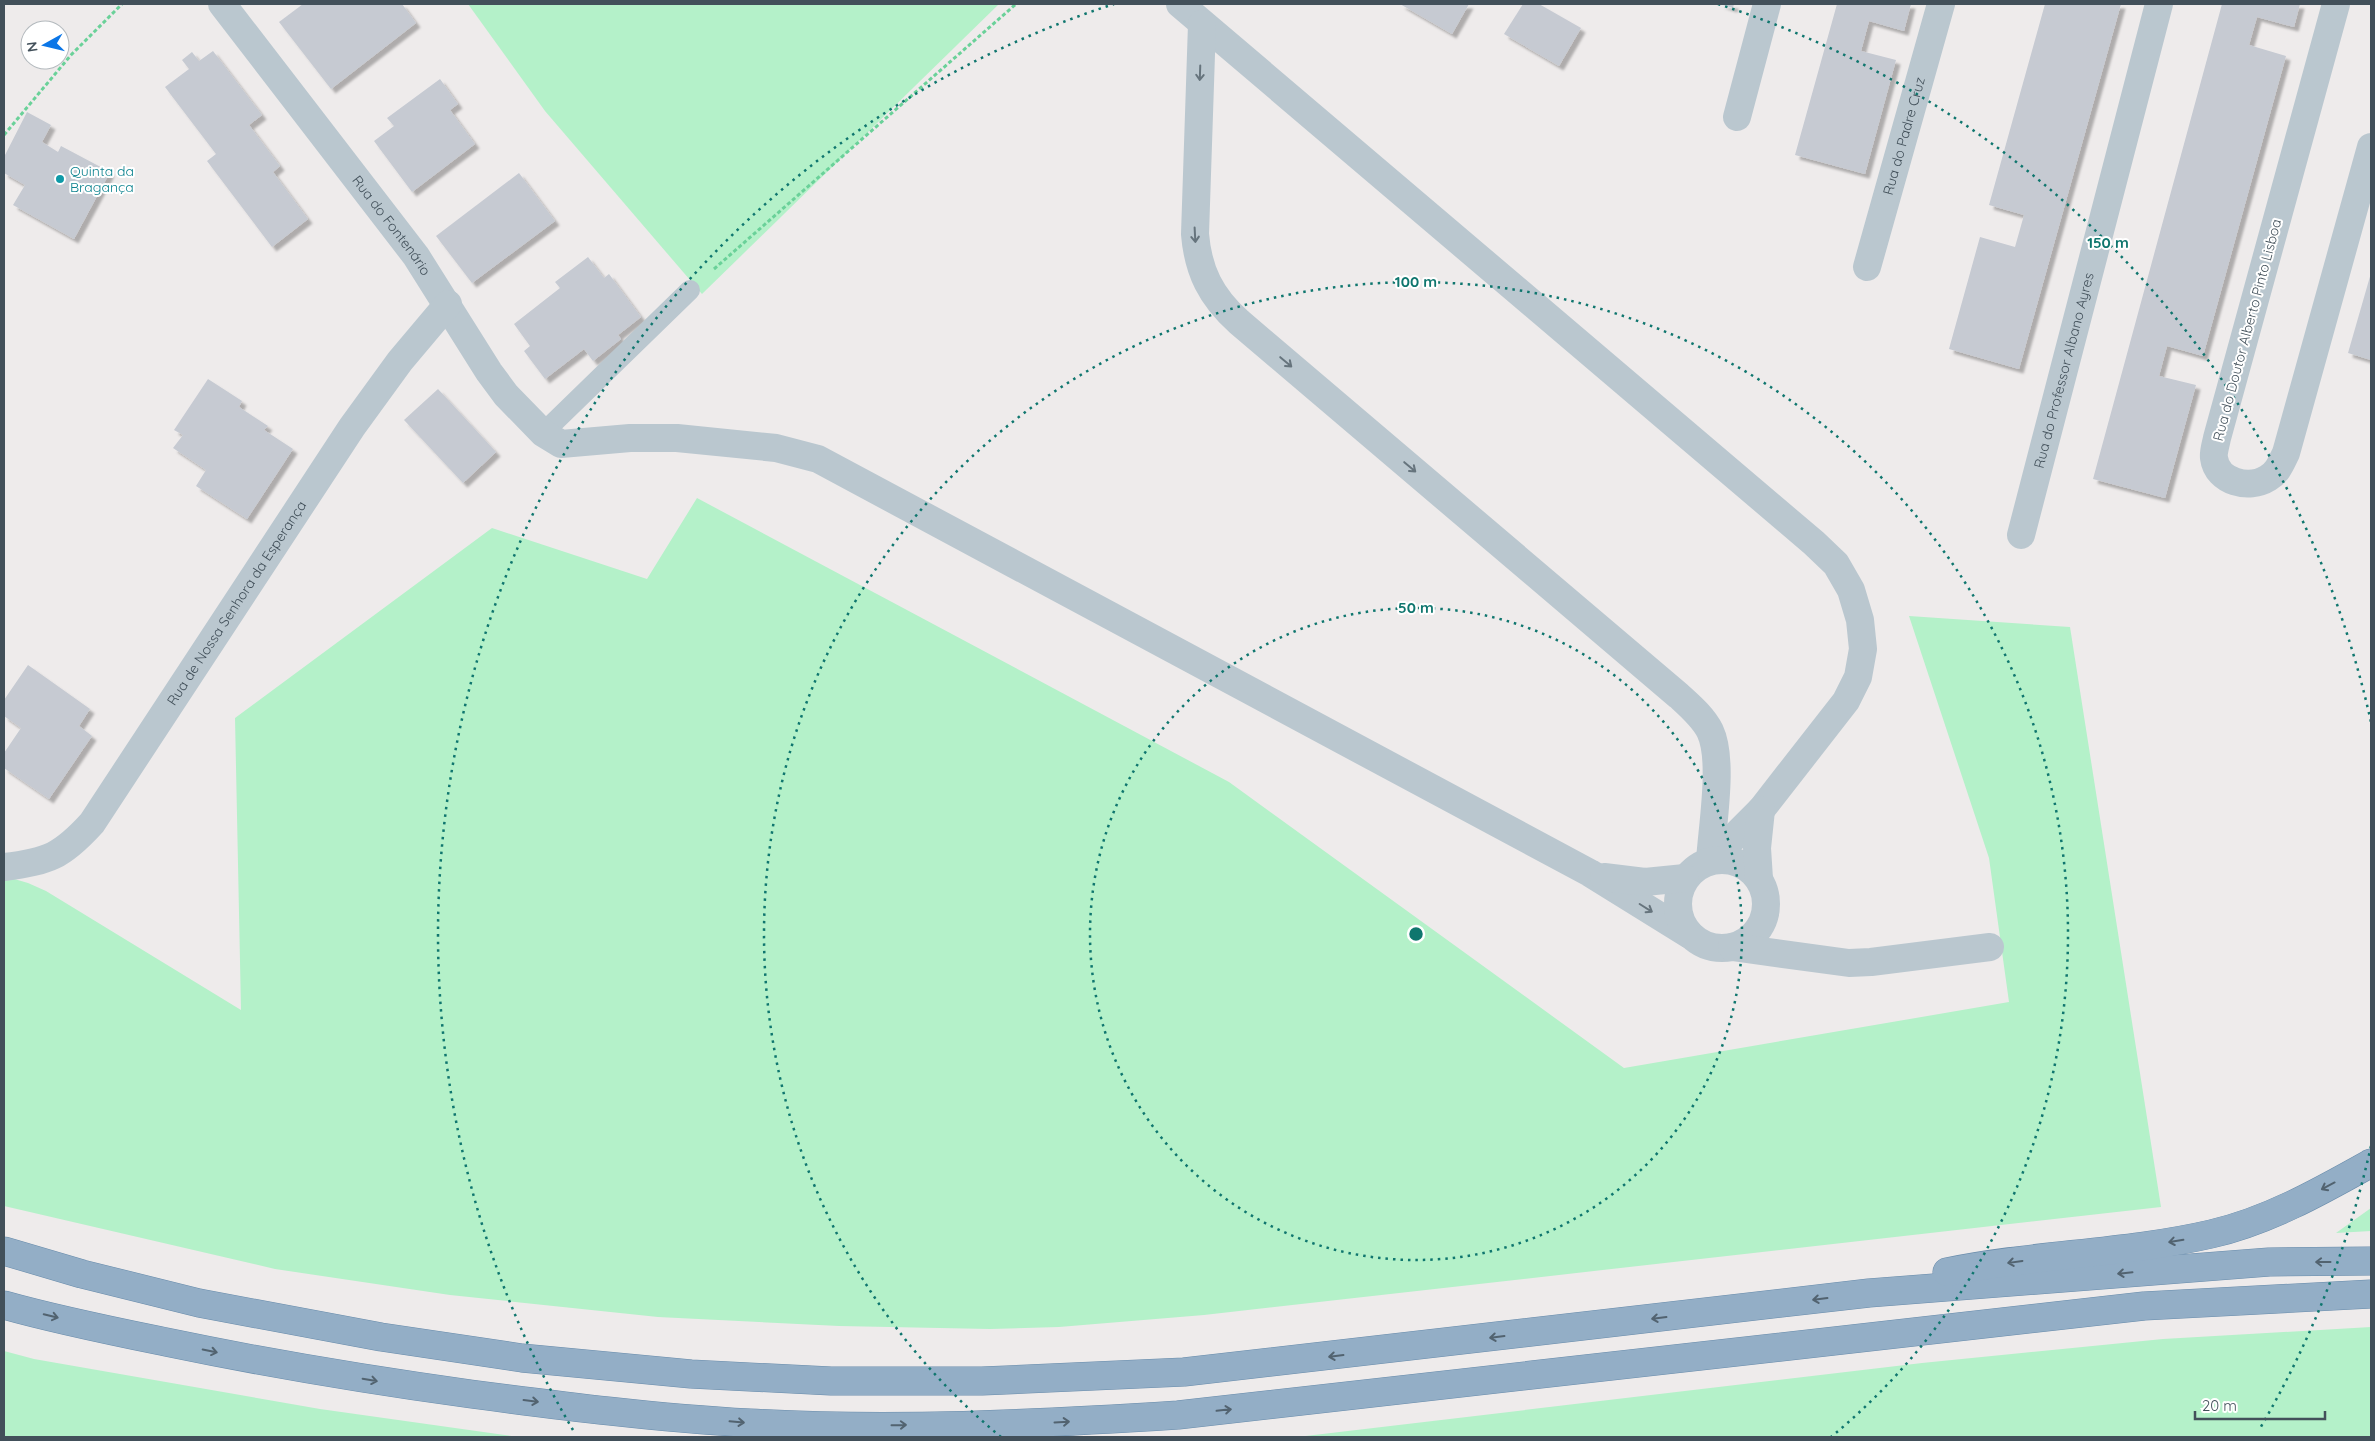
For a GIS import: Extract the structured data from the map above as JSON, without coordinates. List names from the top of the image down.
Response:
{
  "streets": {
    "street": [
      "Rua do Padre Cruz",
      "Rua do Fontenário",
      "Rua do Doutor Alberto Pinto Lisboa",
      "Rua do Professor Albano Ayres",
      "Rua de Nossa Senhora da Esperança"
    ]
  },
  "crossings": [
    ["Rua do Fontenário", "Rua de Nossa Senhora da Esperança"]
  ],
  "places": ["Quinta da Bragança"],
  "scale_bar": "20 m",
  "north": "left",
  "rings": ["150 m", "100 m", "50 m"]
}
